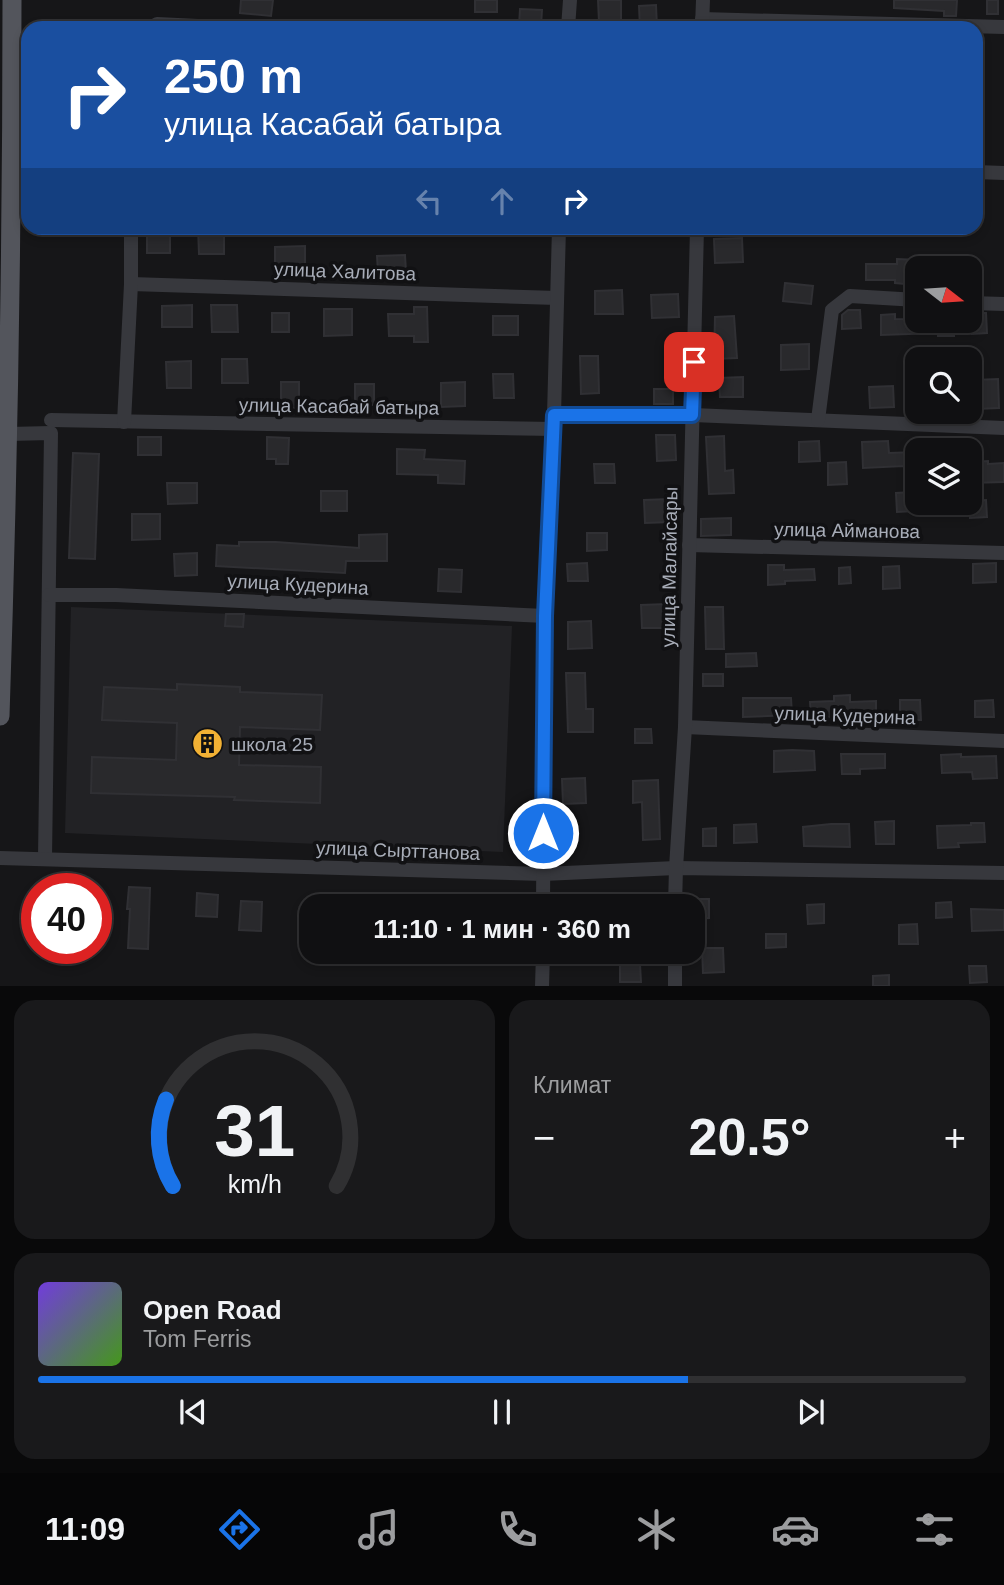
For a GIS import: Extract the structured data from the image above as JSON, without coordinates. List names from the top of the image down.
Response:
{
  "streets": {
    "street": [
      "улица Халитова",
      "улица Касабай батыра",
      "улица Айманова",
      "улица Малайсары",
      "улица Кудерина",
      "улица Сырттанова"
    ]
  },
  "crossings": [
    ["улица Касабай батыра", "улица Малайсары"],
    ["улица Айманова", "улица Малайсары"],
    ["улица Малайсары", "улица Кудерина"],
    ["улица Малайсары", "улица Сырттанова"]
  ],
  "places": {
    "building": ["школа 25"]
  },
  "north": "right",
  "page": {
    "turn": ["250 m", "улица Касабай батыра"],
    "limit": "40",
    "trip": "11:10 · 1 мин · 360 m",
    "tile": "Климат",
    "heat": ["−", "20.5°", "+"],
    "song": ["Open Road", "Tom Ferris"],
    "tabs": "11:09",
    "gauge": ["31", "km/h"]
  }
}
